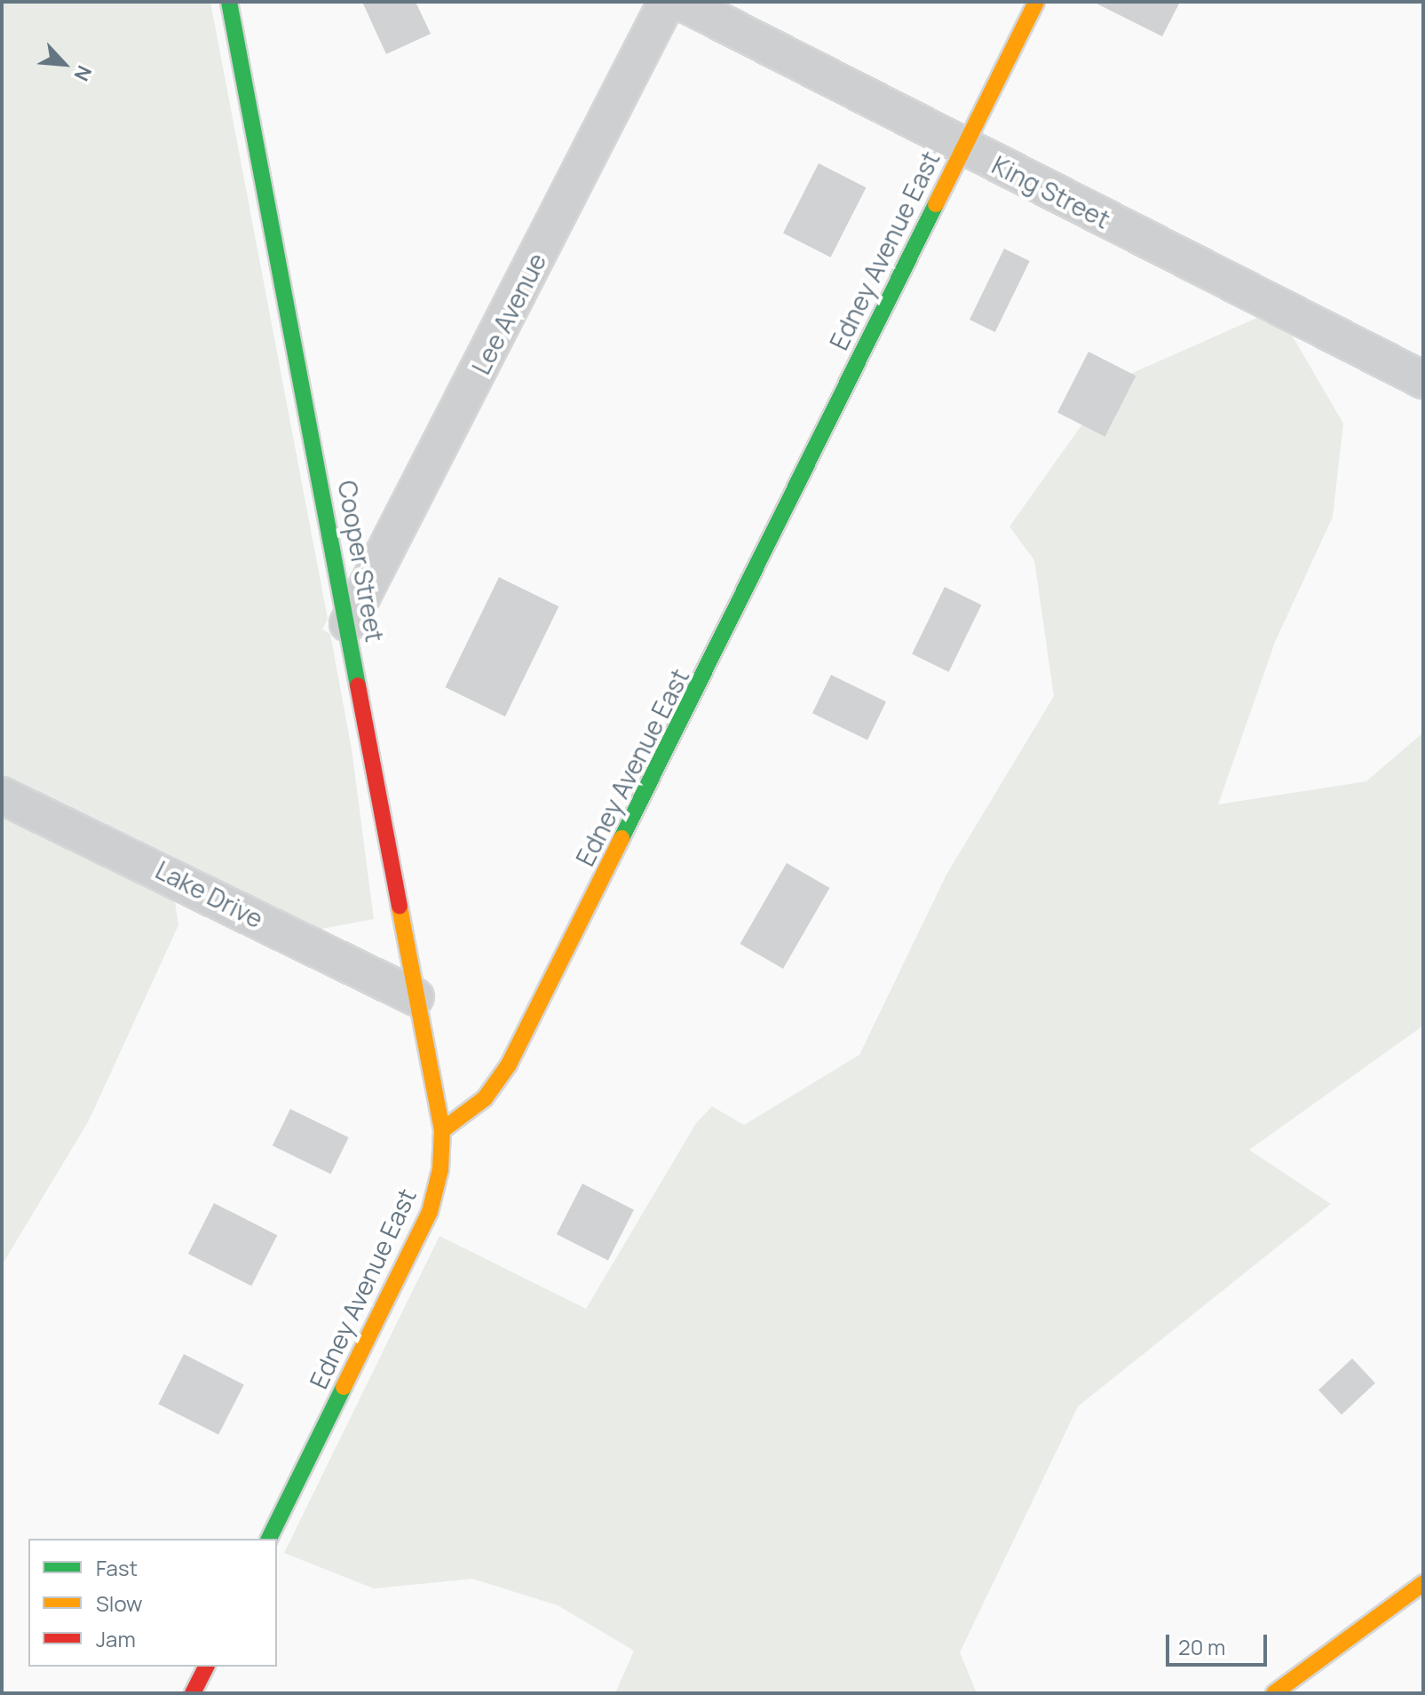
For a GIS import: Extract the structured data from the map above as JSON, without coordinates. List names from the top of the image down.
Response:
{
  "streets": {
    "street": [
      "King Street",
      "Edney Avenue East",
      "Lee Avenue",
      "Cooper Street",
      "Lake Drive"
    ]
  },
  "crossings": [
    ["King Street", "Edney Avenue East"],
    ["Edney Avenue East", "Cooper Street"],
    ["Lee Avenue", "Cooper Street"],
    ["Cooper Street", "Lake Drive"]
  ],
  "legend": ["Fast", "Slow", "Jam"],
  "scale_bar": "20 m",
  "north": "bottom right"
}
